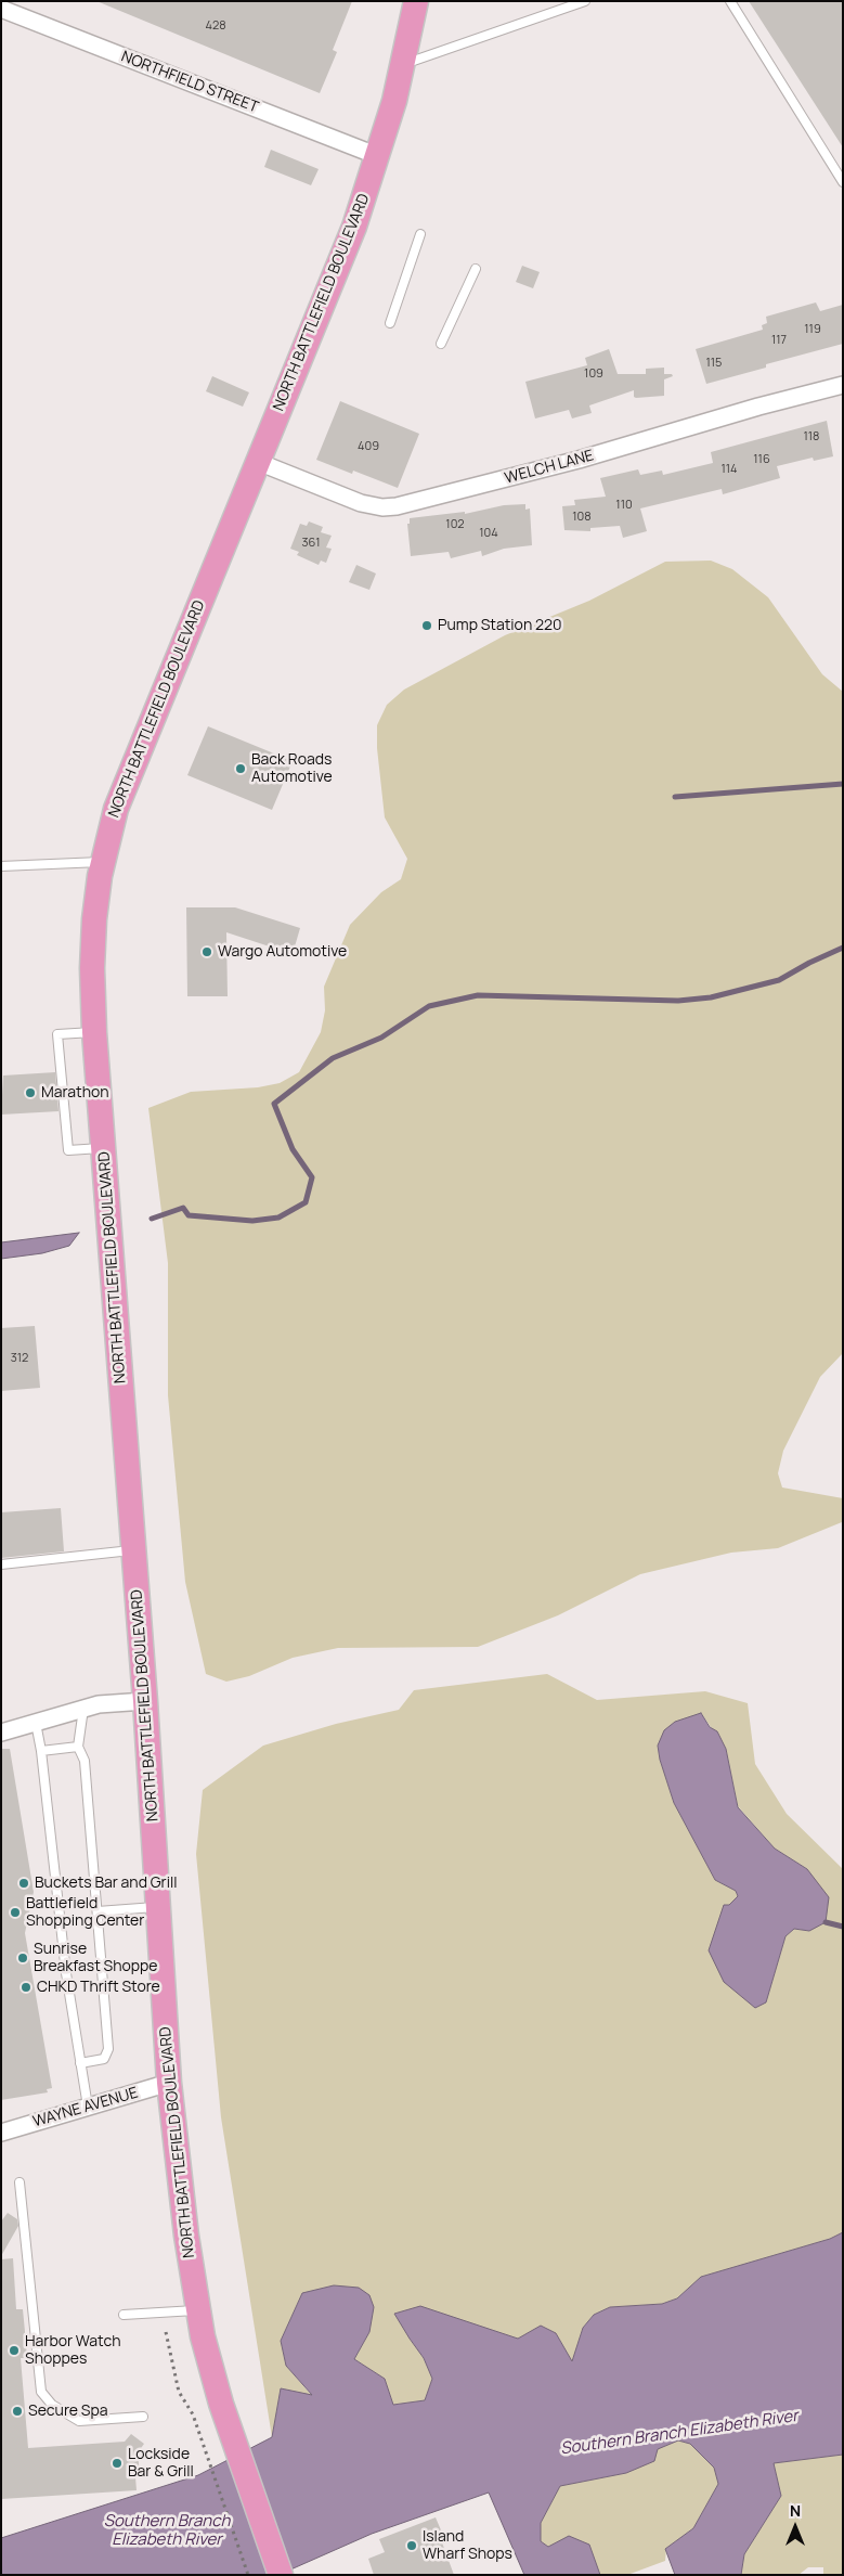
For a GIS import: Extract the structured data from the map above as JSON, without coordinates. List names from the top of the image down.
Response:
{
  "streets": {
    "main road": ["NORTH BATTLEFIELD BOULEVARD"],
    "street": ["NORTHFIELD STREET", "WELCH LANE", "WAYNE AVENUE"]
  },
  "crossings": [
    ["NORTHFIELD STREET", "NORTH BATTLEFIELD BOULEVARD"],
    ["NORTH BATTLEFIELD BOULEVARD", "WELCH LANE"],
    ["NORTH BATTLEFIELD BOULEVARD", "WAYNE AVENUE"]
  ],
  "water": ["Southern Branch Elizabeth River"],
  "places": [
    "Pump Station 220",
    "Back Roads Automotive",
    "Wargo Automotive",
    "Marathon",
    "Buckets Bar and Grill",
    "Battlefield Shopping Center",
    "Sunrise Breakfast Shoppe",
    "CHKD Thrift Store",
    "Harbor Watch Shoppes",
    "Secure Spa",
    "Lockside Bar & Grill",
    "Island Wharf Shops"
  ],
  "house_numbers": [
    "428",
    "119",
    "117",
    "115",
    "109",
    "118",
    "409",
    "116",
    "114",
    "110",
    "108",
    "102",
    "104",
    "361",
    "312"
  ],
  "north": "top"
}
